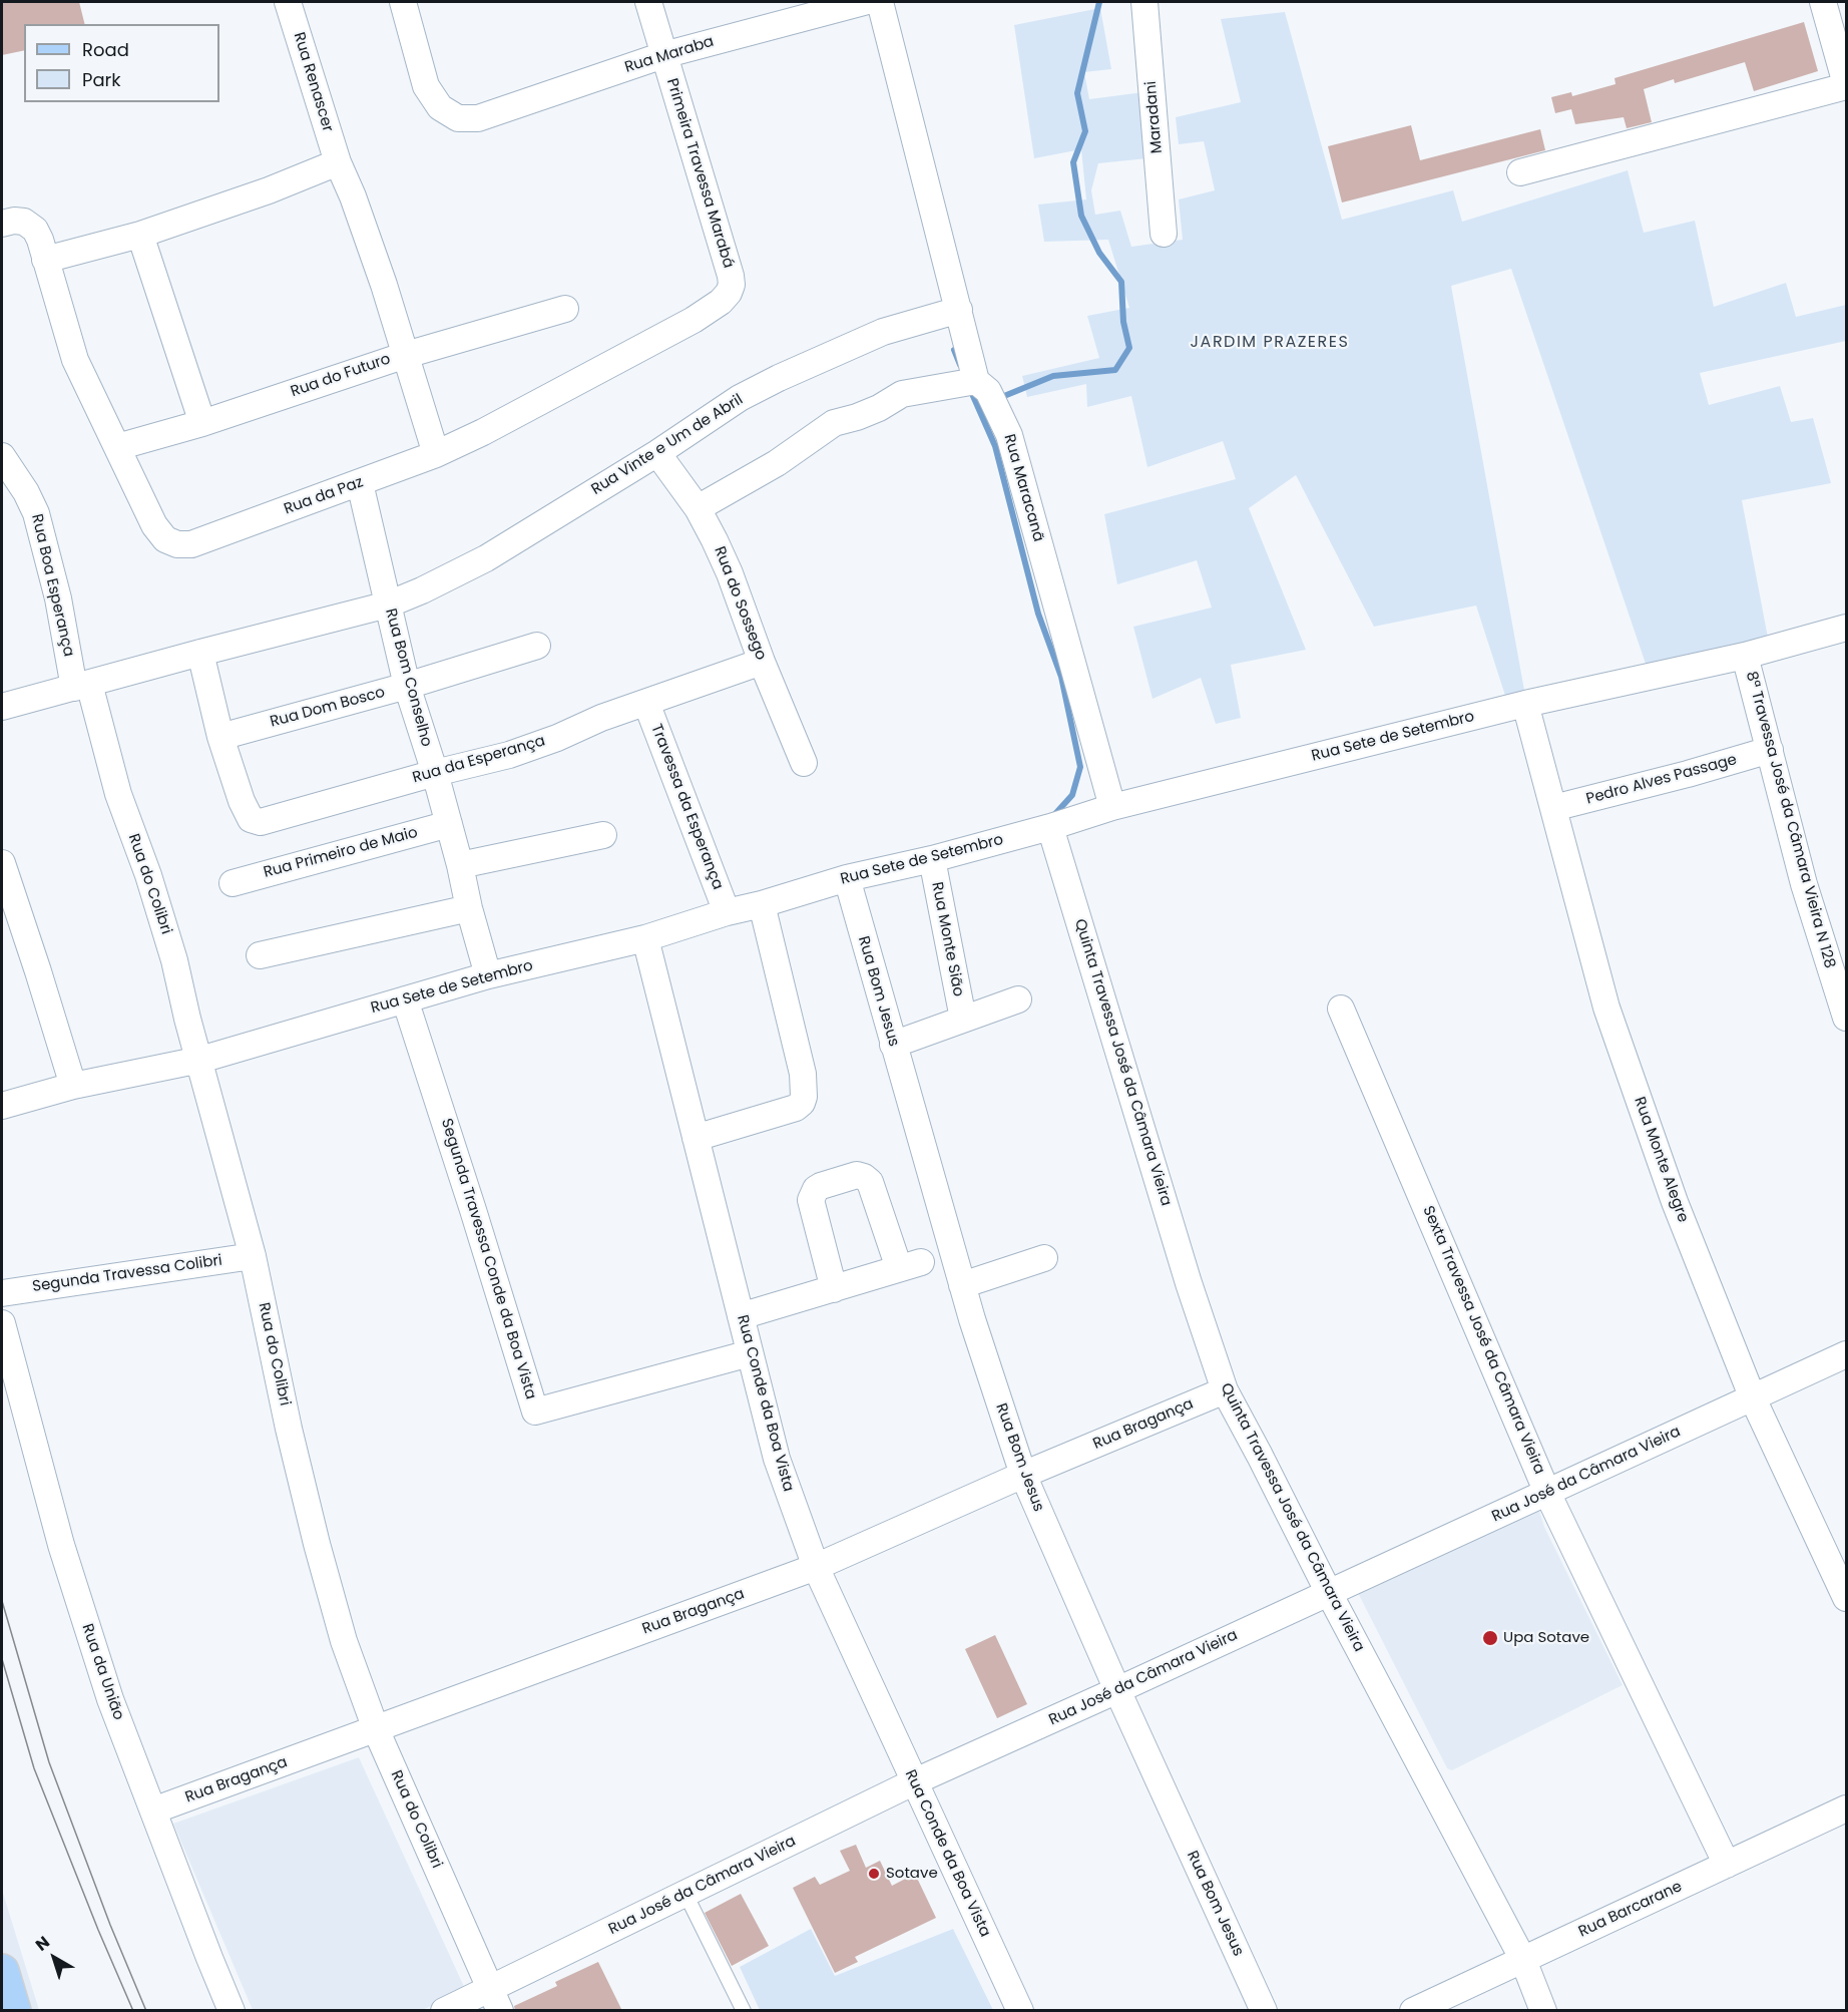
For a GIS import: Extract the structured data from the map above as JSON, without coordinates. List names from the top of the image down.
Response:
{
  "streets": {
    "street": [
      "Rua Maraba",
      "Rua Renascer",
      "Maradani",
      "Primeira Travessa Marabá",
      "Rua do Futuro",
      "Rua Vinte e Um de Abril",
      "Rua Maracanã",
      "Rua da Paz",
      "Rua Boa Esperança",
      "Rua do Sossego",
      "Rua Bom Conselho",
      "Rua Dom Bosco",
      "Rua Sete de Setembro",
      "Rua da Esperança",
      "Pedro Alves Passage",
      "Travessa da Esperança",
      "8ª Travessa José da Câmara Vieira N 128",
      "Rua Primeiro de Maio",
      "Rua do Colibri",
      "Rua Monte Sião",
      "Rua Bom Jesus",
      "Quinta Travessa José da Câmara Vieira",
      "Rua Monte Alegre",
      "Segunda Travessa Conde da Boa Vista",
      "Segunda Travessa Colibri",
      "Sexta Travessa José da Câmara Vieira",
      "Rua Conde da Boa Vista",
      "Rua Bragança",
      "Rua José da Câmara Vieira",
      "Rua da União",
      "Rua Barcarane"
    ]
  },
  "crossings": [
    ["Rua Maraba", "Primeira Travessa Marabá"],
    ["Rua Renascer", "Rua do Futuro"],
    ["Rua Renascer", "Rua da Paz"],
    ["Primeira Travessa Marabá", "Rua da Paz"],
    ["Rua do Futuro", "Rua da Paz"],
    ["Rua Vinte e Um de Abril", "Rua Maracanã"],
    ["Rua Vinte e Um de Abril", "Rua do Sossego"],
    ["Rua Vinte e Um de Abril", "Rua Bom Conselho"],
    ["Rua Maracanã", "Rua Sete de Setembro"],
    ["Rua da Paz", "Rua Bom Conselho"],
    ["Rua Boa Esperança", "Rua do Colibri"],
    ["Rua do Sossego", "Rua da Esperança"],
    ["Rua Bom Conselho", "Rua Dom Bosco"],
    ["Rua Bom Conselho", "Rua Sete de Setembro"],
    ["Rua Bom Conselho", "Rua da Esperança"],
    ["Rua Bom Conselho", "Rua Primeiro de Maio"],
    ["Rua Dom Bosco", "Rua da Esperança"],
    ["Rua Sete de Setembro", "Travessa da Esperança"],
    ["Rua Sete de Setembro", "8ª Travessa José da Câmara Vieira N 128"],
    ["Rua Sete de Setembro", "Rua do Colibri"],
    ["Rua Sete de Setembro", "Rua Monte Sião"],
    ["Rua Sete de Setembro", "Rua Bom Jesus"],
    ["Rua Sete de Setembro", "Quinta Travessa José da Câmara Vieira"],
    ["Rua Sete de Setembro", "Rua Monte Alegre"],
    ["Rua Sete de Setembro", "Segunda Travessa Conde da Boa Vista"],
    ["Rua Sete de Setembro", "Rua Conde da Boa Vista"],
    ["Rua da Esperança", "Travessa da Esperança"],
    ["Pedro Alves Passage", "8ª Travessa José da Câmara Vieira N 128"],
    ["Pedro Alves Passage", "Rua Monte Alegre"],
    ["Rua do Colibri", "Segunda Travessa Colibri"],
    ["Rua do Colibri", "Rua Bragança"],
    ["Rua do Colibri", "Rua José da Câmara Vieira"],
    ["Rua Monte Sião", "Rua Bom Jesus"],
    ["Rua Bom Jesus", "Rua Bragança"],
    ["Rua Bom Jesus", "Rua José da Câmara Vieira"],
    ["Quinta Travessa José da Câmara Vieira", "Rua Bragança"],
    ["Quinta Travessa José da Câmara Vieira", "Rua José da Câmara Vieira"],
    ["Quinta Travessa José da Câmara Vieira", "Rua Barcarane"],
    ["Rua Monte Alegre", "Rua José da Câmara Vieira"],
    ["Segunda Travessa Conde da Boa Vista", "Rua Conde da Boa Vista"],
    ["Sexta Travessa José da Câmara Vieira", "Rua José da Câmara Vieira"],
    ["Sexta Travessa José da Câmara Vieira", "Rua Barcarane"],
    ["Rua Conde da Boa Vista", "Rua Bragança"],
    ["Rua Conde da Boa Vista", "Rua José da Câmara Vieira"],
    ["Rua Bragança", "Rua da União"]
  ],
  "districts": ["JARDIM PRAZERES"],
  "places": ["Upa Sotave", "Sotave"],
  "legend": ["Road", "Park"],
  "north": "top left"
}
